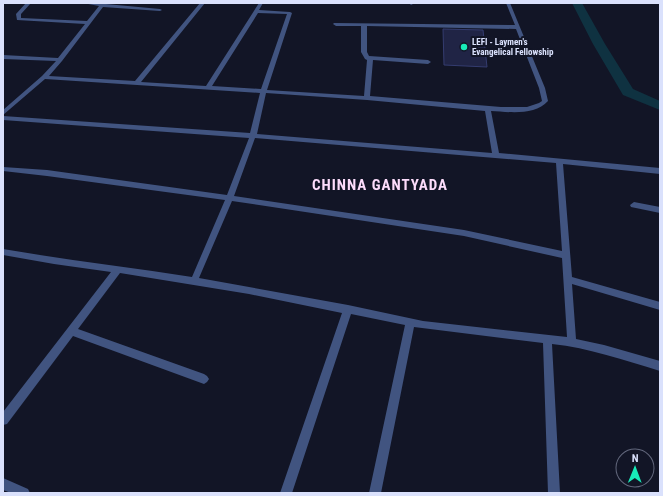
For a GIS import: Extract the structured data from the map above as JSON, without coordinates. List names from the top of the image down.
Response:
{
  "districts": ["CHINNA GANTYADA"],
  "places": ["LEFI - Laymen's Evangelical Fellowship"],
  "north": "top"
}
